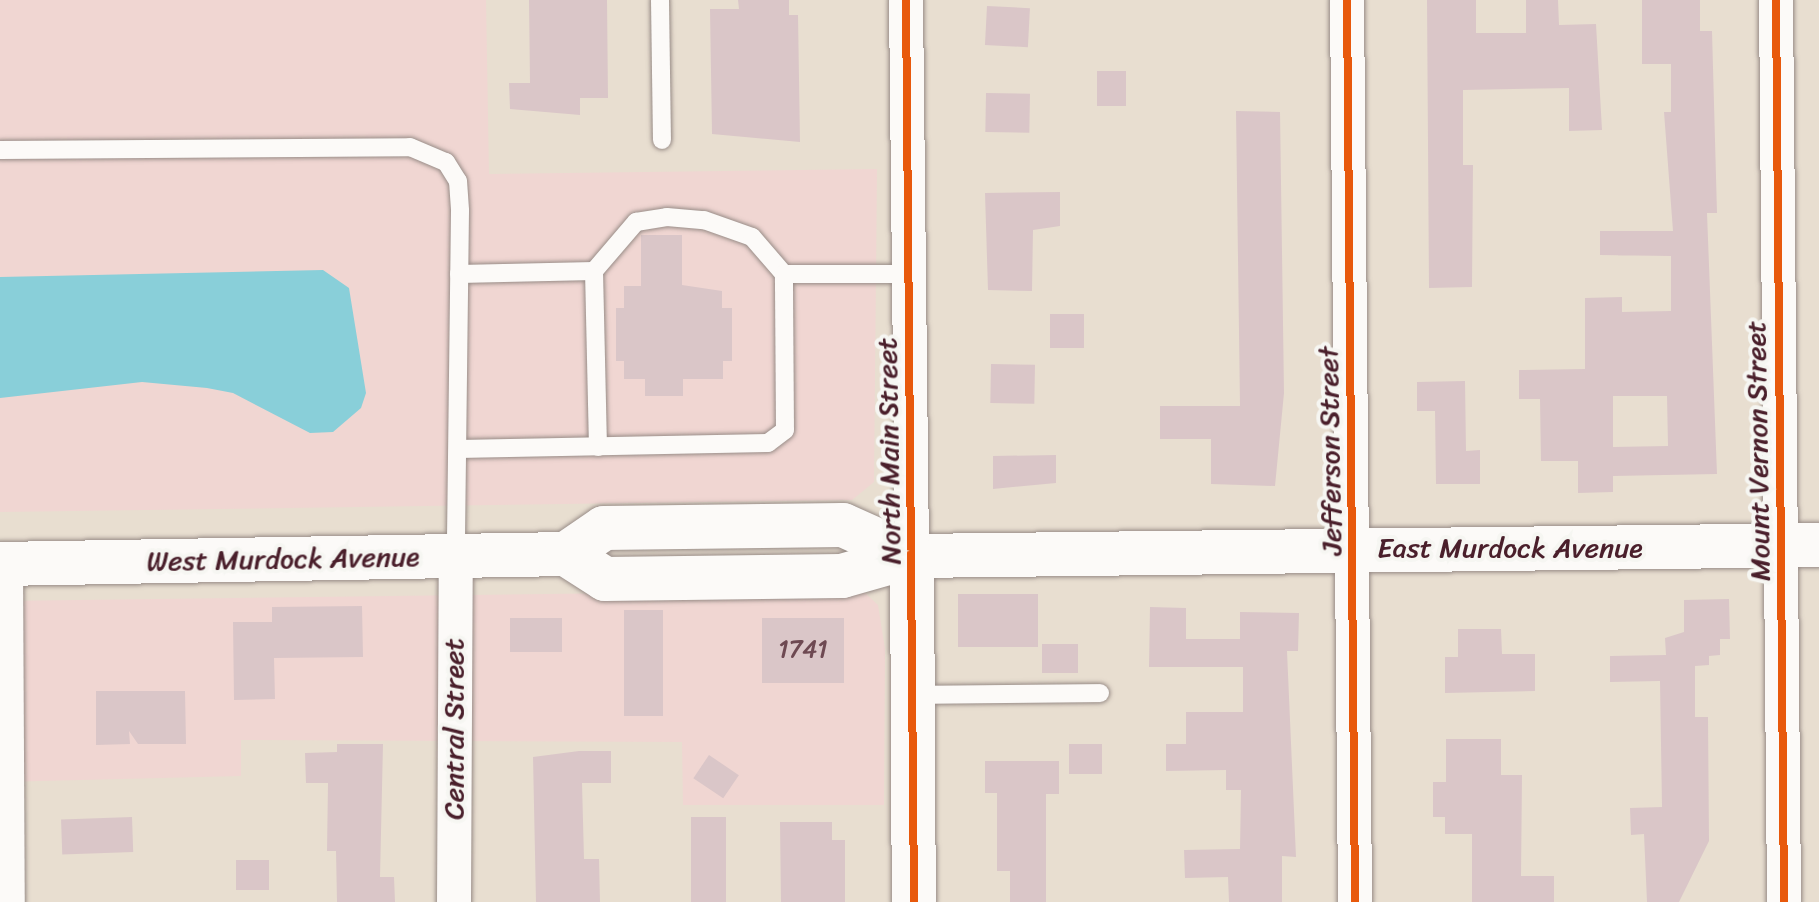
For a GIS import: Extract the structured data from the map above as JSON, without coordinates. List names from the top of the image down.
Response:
{
  "streets": {
    "main road": ["North Main Street", "East Murdock Avenue", "West Murdock Avenue"],
    "street": ["Jefferson Street", "Mount Vernon Street", "Central Street"]
  },
  "crossings": [
    ["North Main Street", "East Murdock Avenue"],
    ["North Main Street", "West Murdock Avenue"],
    ["Jefferson Street", "East Murdock Avenue"],
    ["Mount Vernon Street", "East Murdock Avenue"],
    ["East Murdock Avenue", "West Murdock Avenue"],
    ["West Murdock Avenue", "Central Street"]
  ],
  "house_numbers": ["1741"]
}
